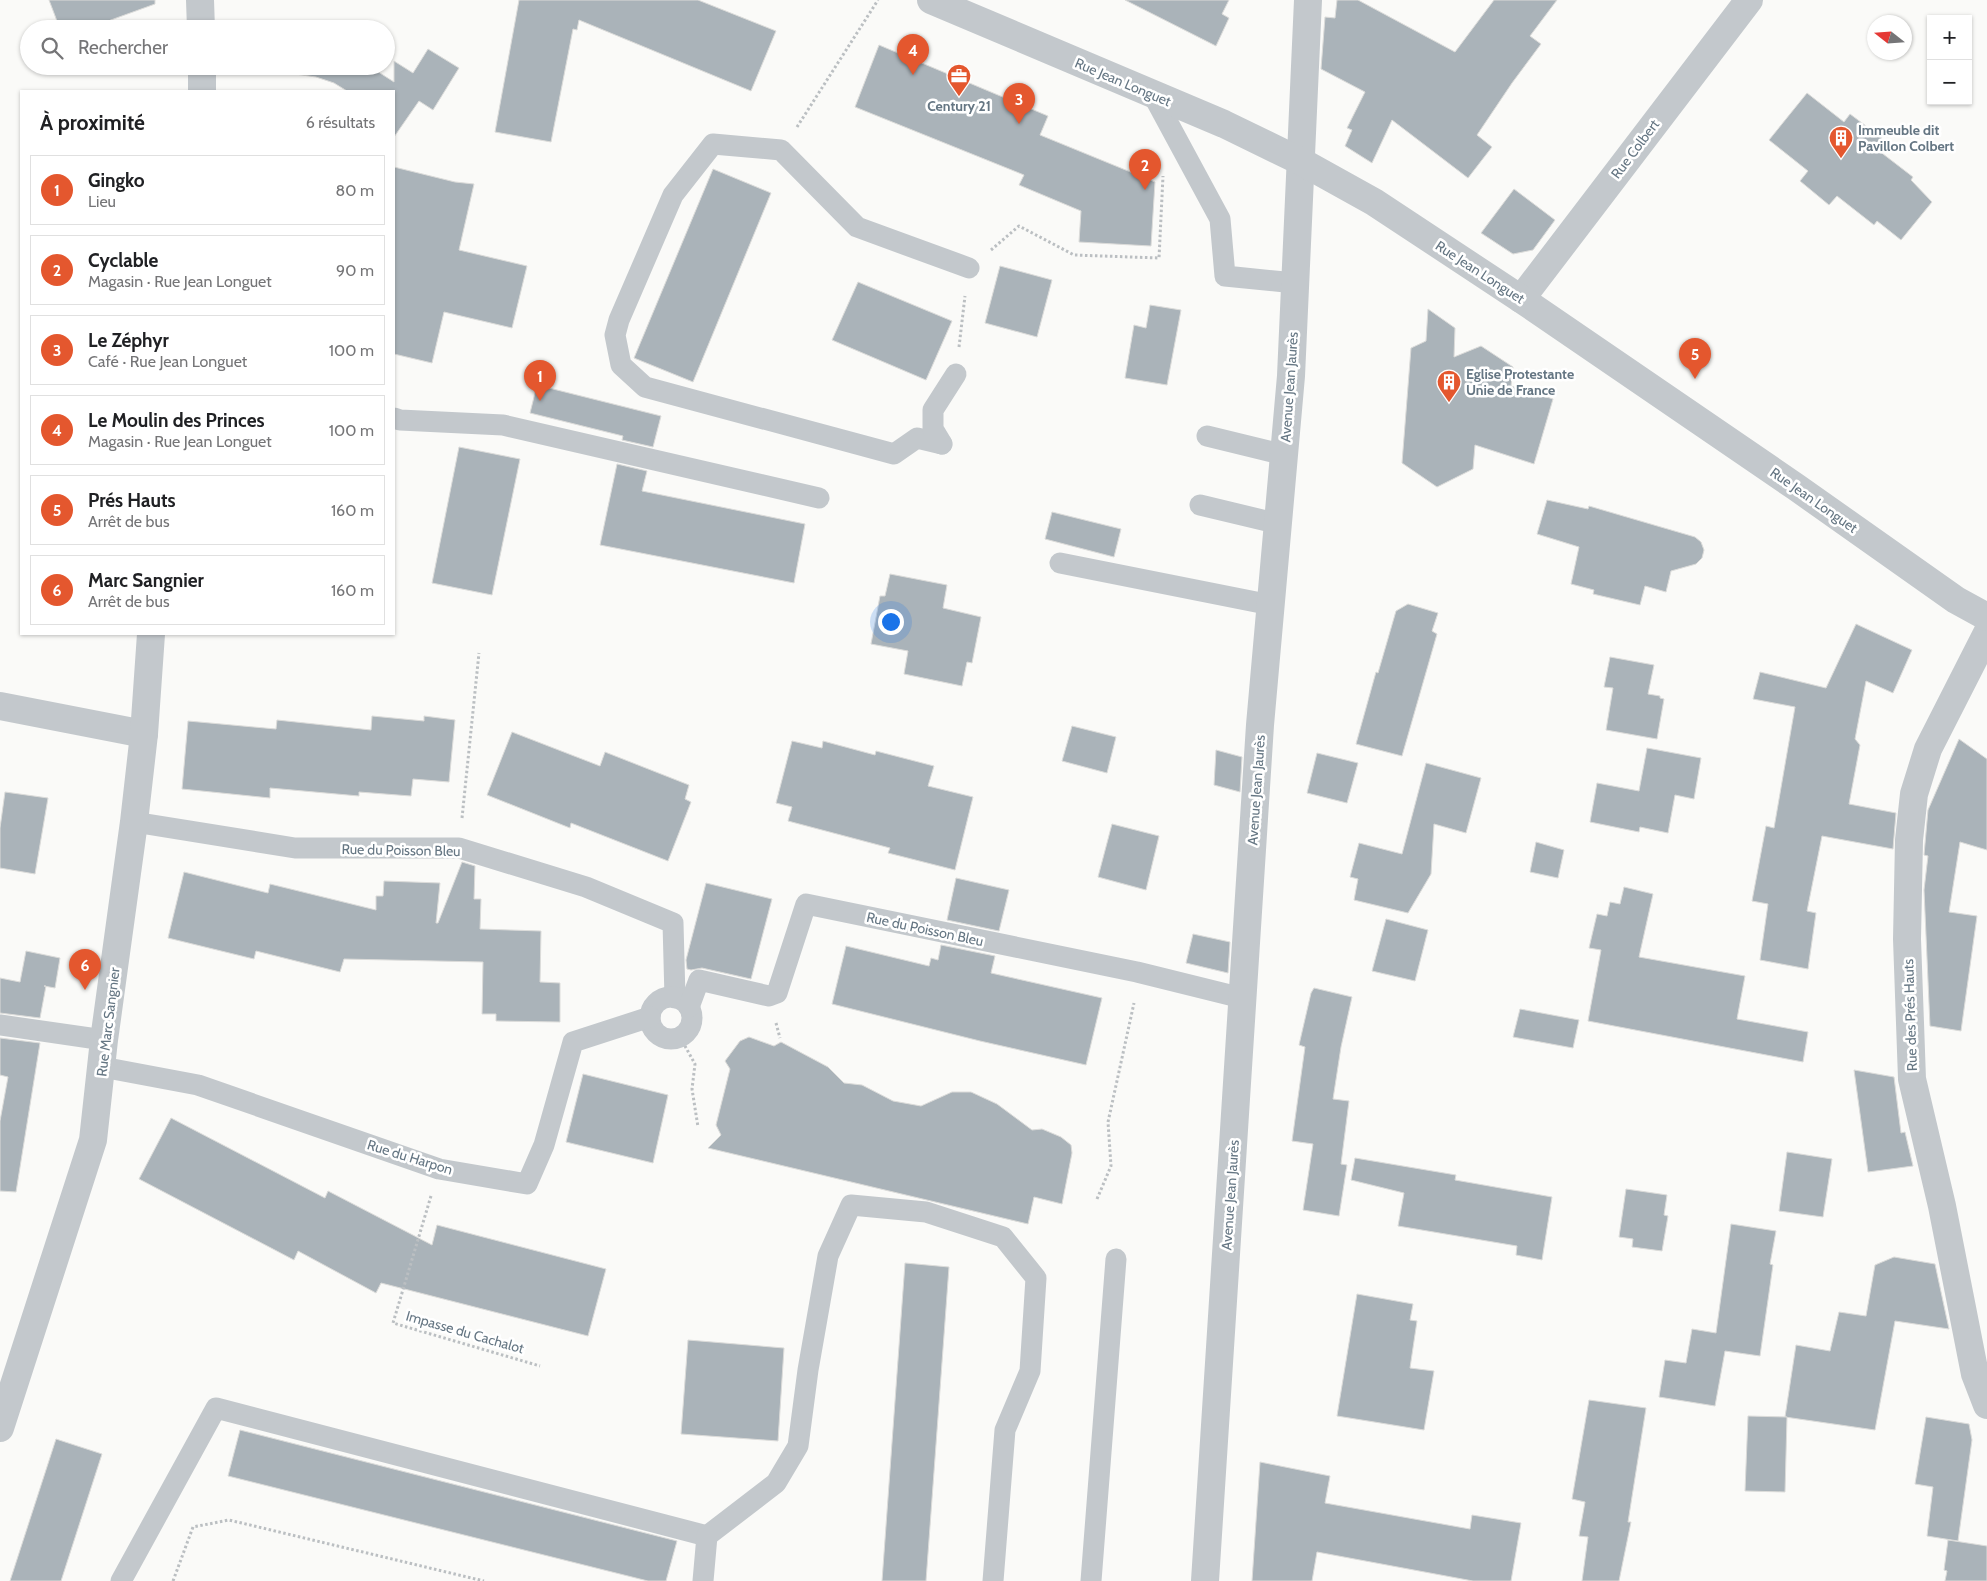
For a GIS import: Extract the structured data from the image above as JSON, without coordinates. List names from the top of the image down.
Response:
{
  "streets": {
    "street": [
      "Rue Jean Longuet",
      "Rue Colbert",
      "Avenue Jean Jaurès",
      "Rue des Prés Hauts",
      "Rue Marc Sangnier"
    ],
    "lane": ["Rue du Poisson Bleu", "Rue du Harpon"],
    "path": ["Impasse du Cachalot"]
  },
  "crossings": [
    ["Rue Jean Longuet", "Rue Colbert"],
    ["Rue Jean Longuet", "Avenue Jean Jaurès"],
    ["Avenue Jean Jaurès", "Rue du Poisson Bleu"],
    ["Rue du Poisson Bleu", "Rue Marc Sangnier"],
    ["Rue du Poisson Bleu", "Rue du Harpon"],
    ["Rue Marc Sangnier", "Rue du Harpon"],
    ["Rue du Harpon", "Impasse du Cachalot"]
  ],
  "places": {
    "office": ["Century 21"],
    "building": ["Immeuble dit Pavillon Colbert", "Eglise Protestante Unie de France"]
  },
  "north": "left",
  "page": {
    "map_buttons": ["+", "−"],
    "search": "Rechercher",
    "pins": [
      "4",
      "3",
      "2",
      "5",
      "1",
      "6"
    ],
    "heading": ["À proximité", "6 résultats"],
    "list": [
      {
        "mark": "1",
        "name": "Gingko",
        "note": "Lieu",
        "value": "80 m"
      },
      {
        "mark": "2",
        "name": "Cyclable",
        "note": "Magasin · Rue Jean Longuet",
        "value": "90 m"
      },
      {
        "mark": "3",
        "name": "Le Zéphyr",
        "note": "Café · Rue Jean Longuet",
        "value": "100 m"
      },
      {
        "mark": "4",
        "name": "Le Moulin des Princes",
        "note": "Magasin · Rue Jean Longuet",
        "value": "100 m"
      },
      {
        "mark": "5",
        "name": "Prés Hauts",
        "note": "Arrêt de bus",
        "value": "160 m"
      },
      {
        "mark": "6",
        "name": "Marc Sangnier",
        "note": "Arrêt de bus",
        "value": "160 m"
      }
    ]
  }
}
